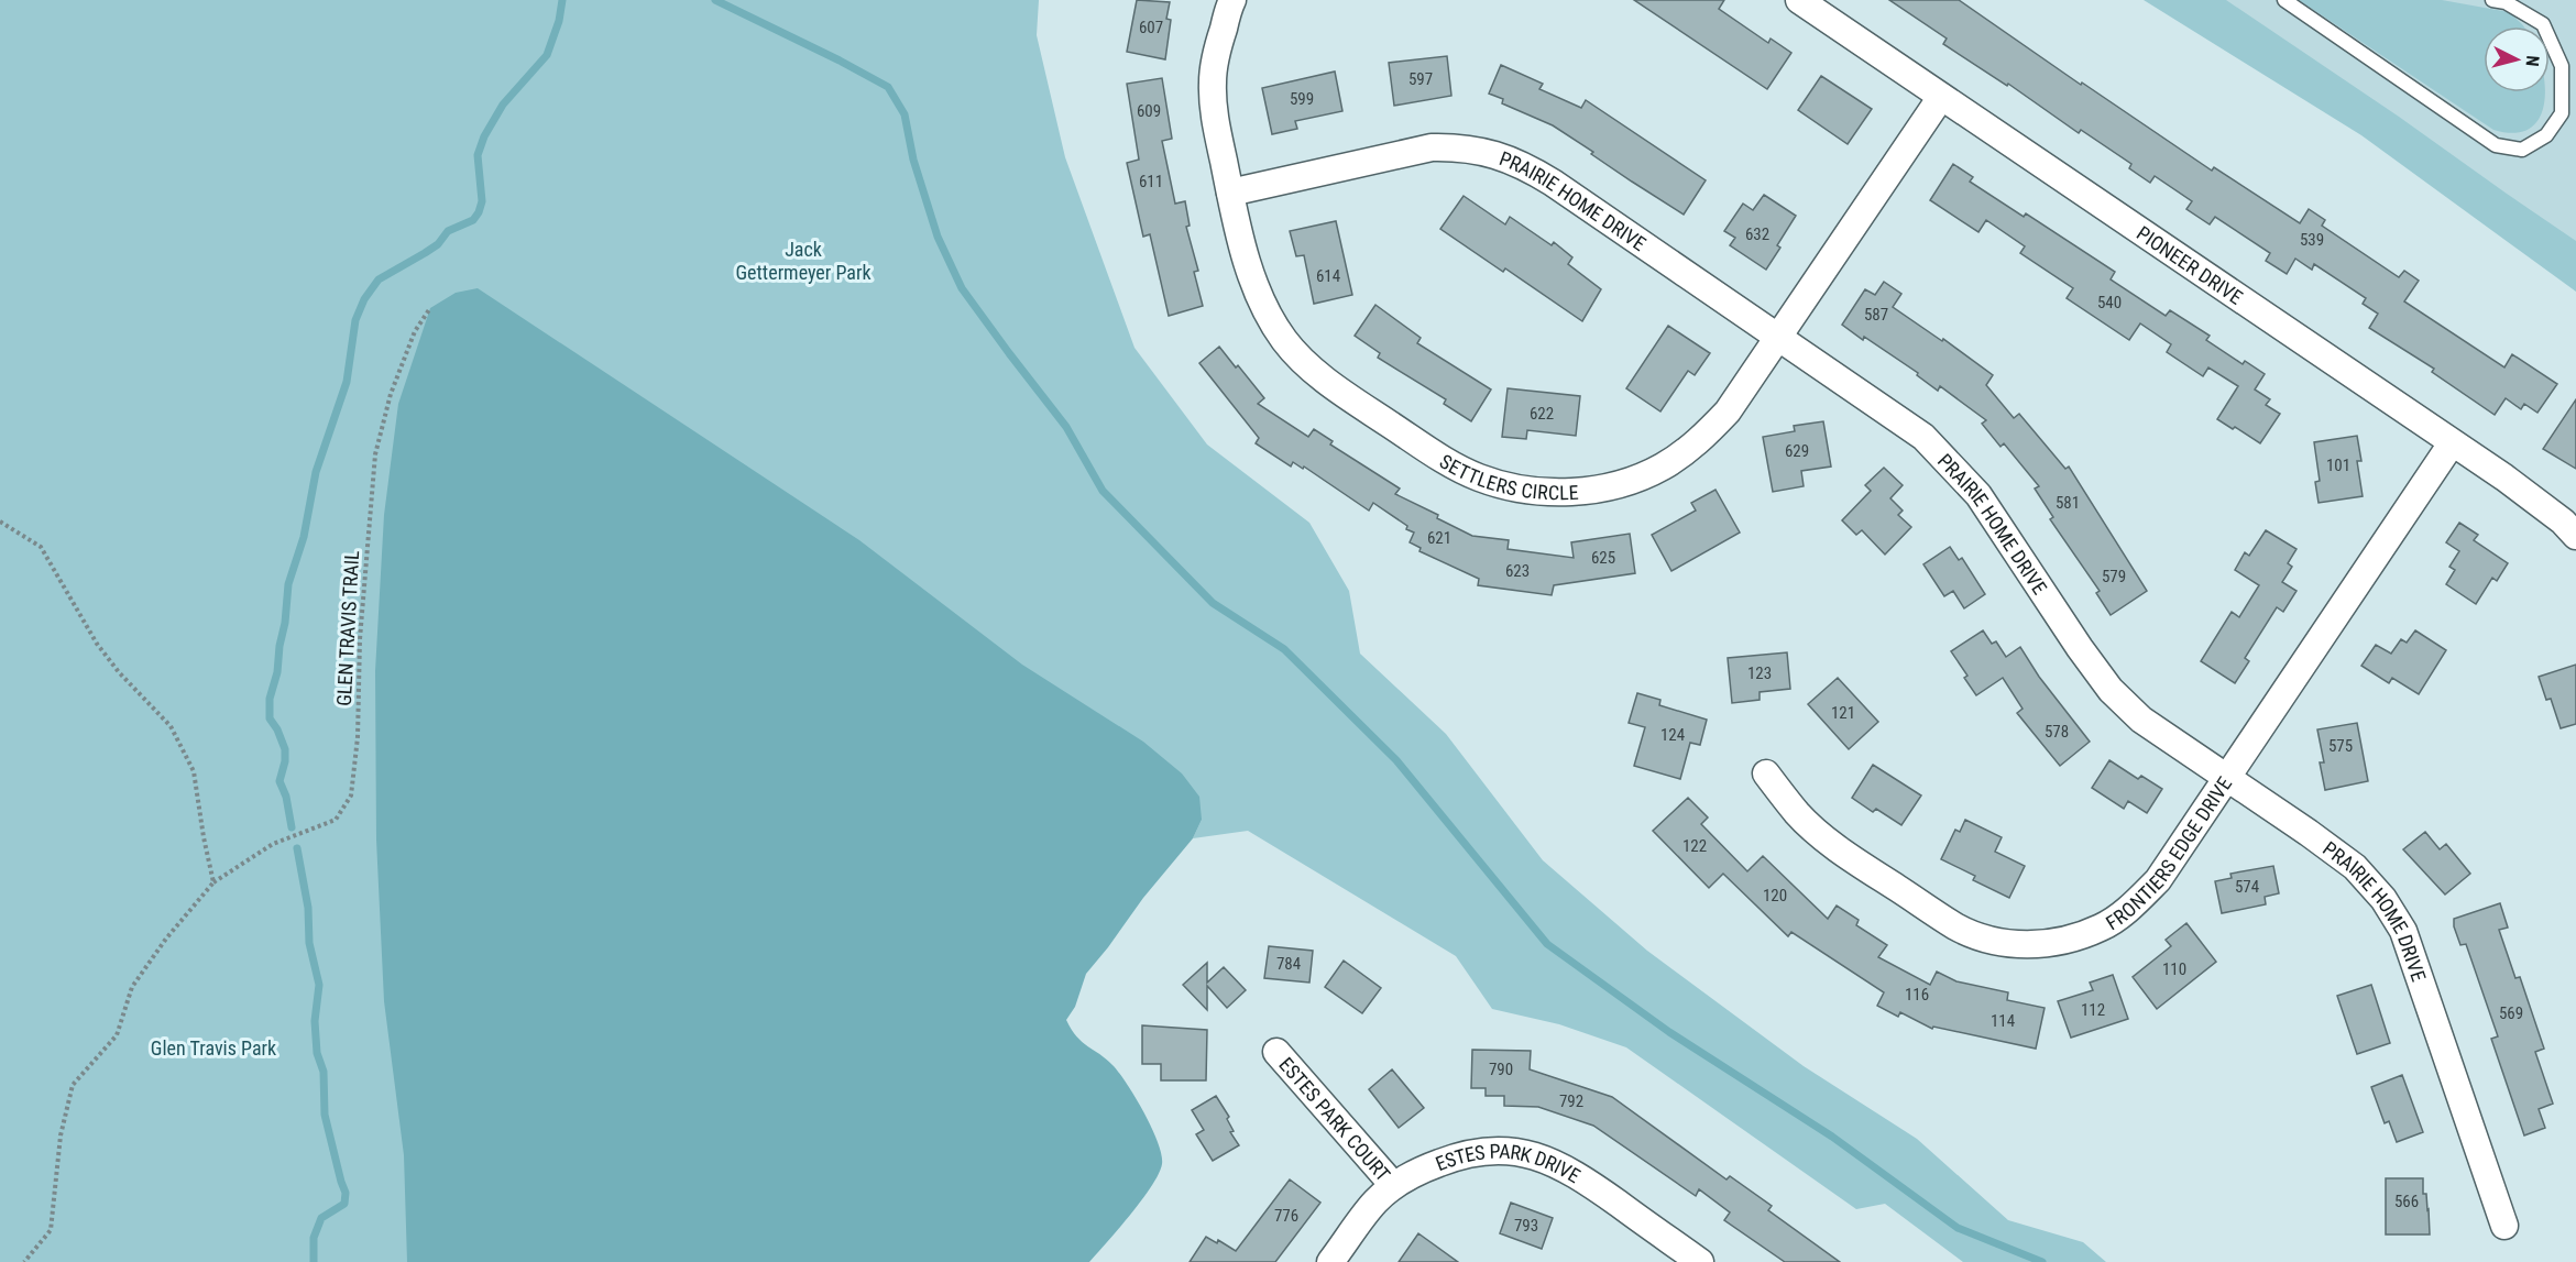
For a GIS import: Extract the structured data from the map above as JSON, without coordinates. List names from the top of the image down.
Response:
{
  "streets": {
    "street": [
      "PRAIRIE HOME DRIVE",
      "PIONEER DRIVE",
      "SETTLERS CIRCLE",
      "FRONTIERS EDGE DRIVE",
      "ESTES PARK COURT",
      "ESTES PARK DRIVE"
    ],
    "path": ["GLEN TRAVIS TRAIL"]
  },
  "crossings": [
    ["PRAIRIE HOME DRIVE", "SETTLERS CIRCLE"],
    ["PRAIRIE HOME DRIVE", "FRONTIERS EDGE DRIVE"],
    ["PIONEER DRIVE", "SETTLERS CIRCLE"],
    ["PIONEER DRIVE", "FRONTIERS EDGE DRIVE"],
    ["ESTES PARK COURT", "ESTES PARK DRIVE"]
  ],
  "parks": ["Jack Gettermeyer Park", "Glen Travis Park"],
  "house_numbers": [
    "607",
    "597",
    "599",
    "609",
    "611",
    "632",
    "539",
    "614",
    "540",
    "587",
    "622",
    "629",
    "101",
    "581",
    "621",
    "625",
    "623",
    "579",
    "123",
    "121",
    "578",
    "124",
    "575",
    "122",
    "574",
    "120",
    "784",
    "110",
    "116",
    "112",
    "569",
    "114",
    "790",
    "792",
    "566",
    "776",
    "793"
  ],
  "north": "right"
}
